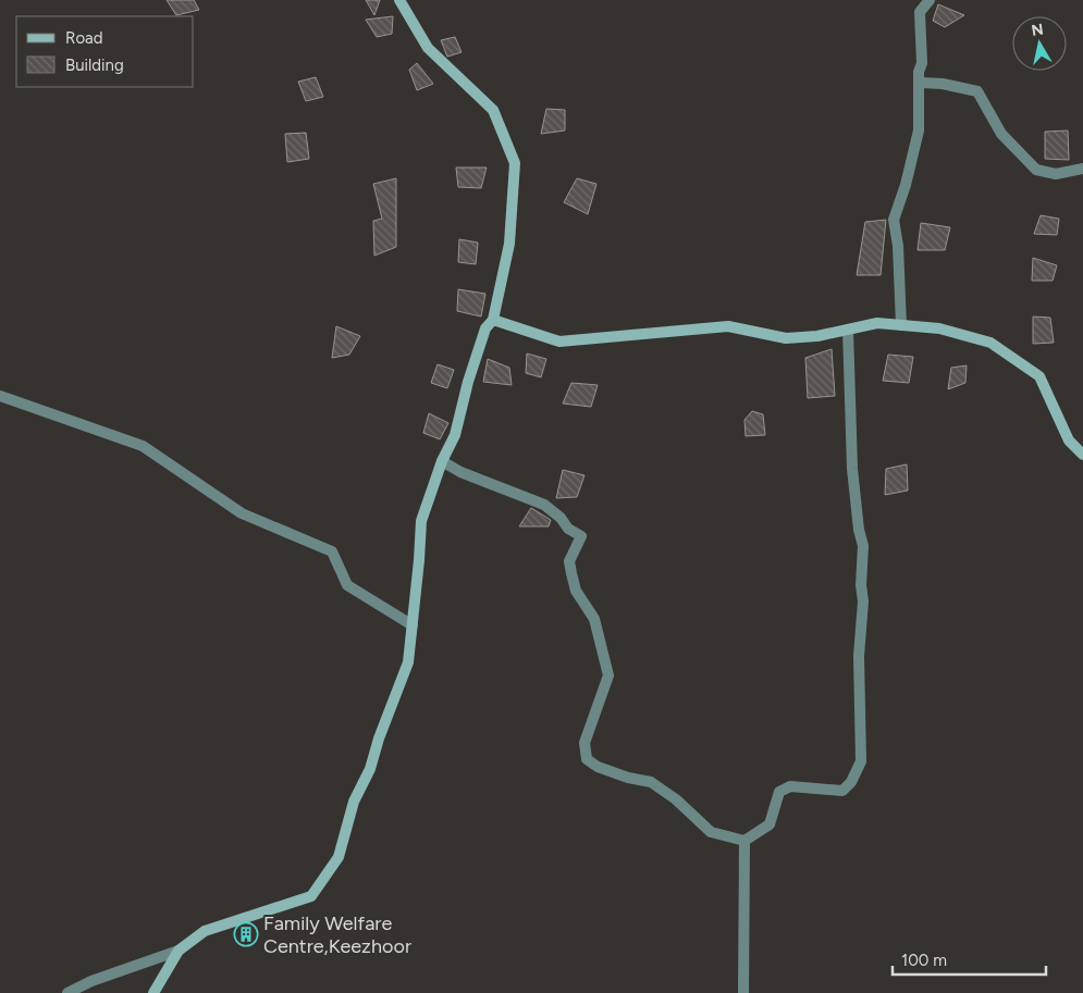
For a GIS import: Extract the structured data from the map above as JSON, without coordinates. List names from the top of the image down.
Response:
{
  "places": {
    "building": ["Family Welfare Centre,Keezhoor"]
  },
  "legend": ["Road", "Building"],
  "scale_bar": "100 m",
  "north": "top"
}
